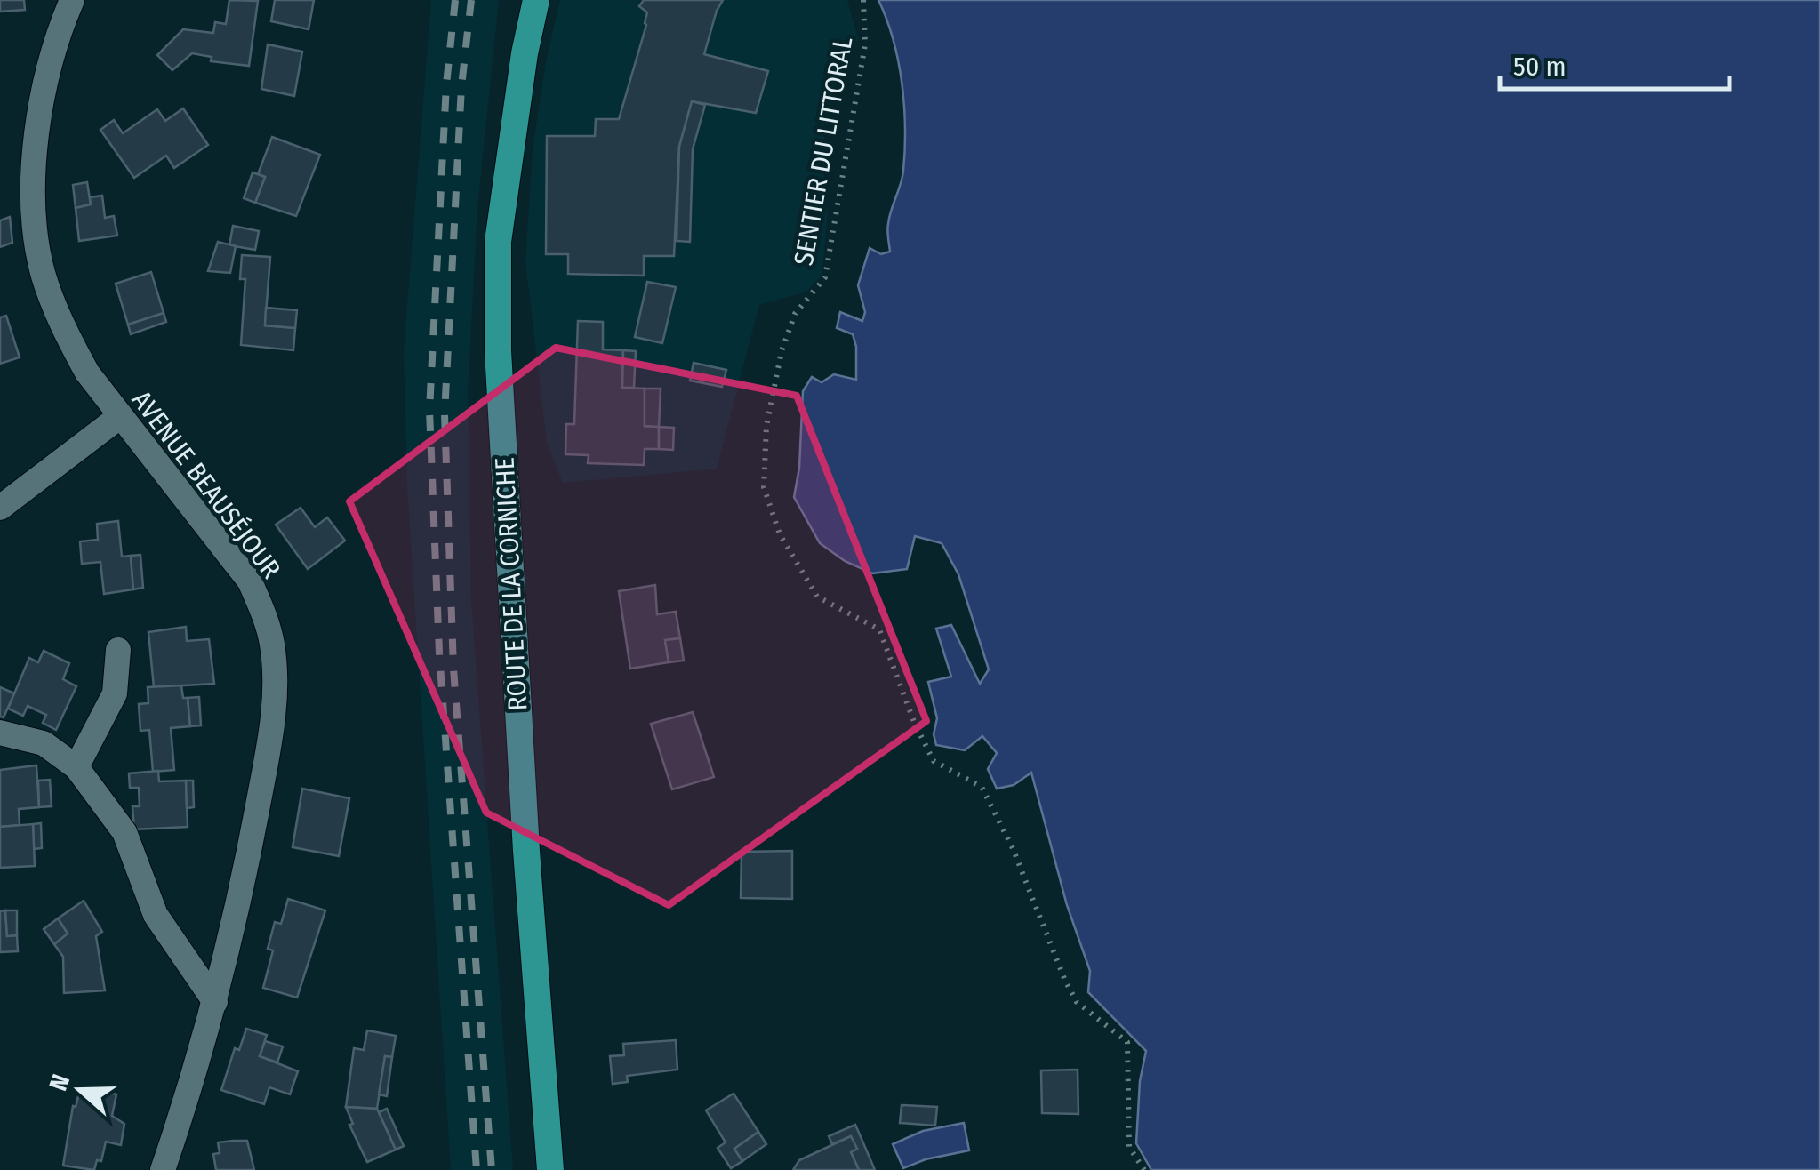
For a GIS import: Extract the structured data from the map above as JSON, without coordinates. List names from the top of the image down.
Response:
{
  "streets": {
    "main road": ["ROUTE DE LA CORNICHE"],
    "street": ["AVENUE BEAUSÉJOUR"],
    "path": ["SENTIER DU LITTORAL"]
  },
  "scale_bar": "50 m",
  "north": "left"
}
